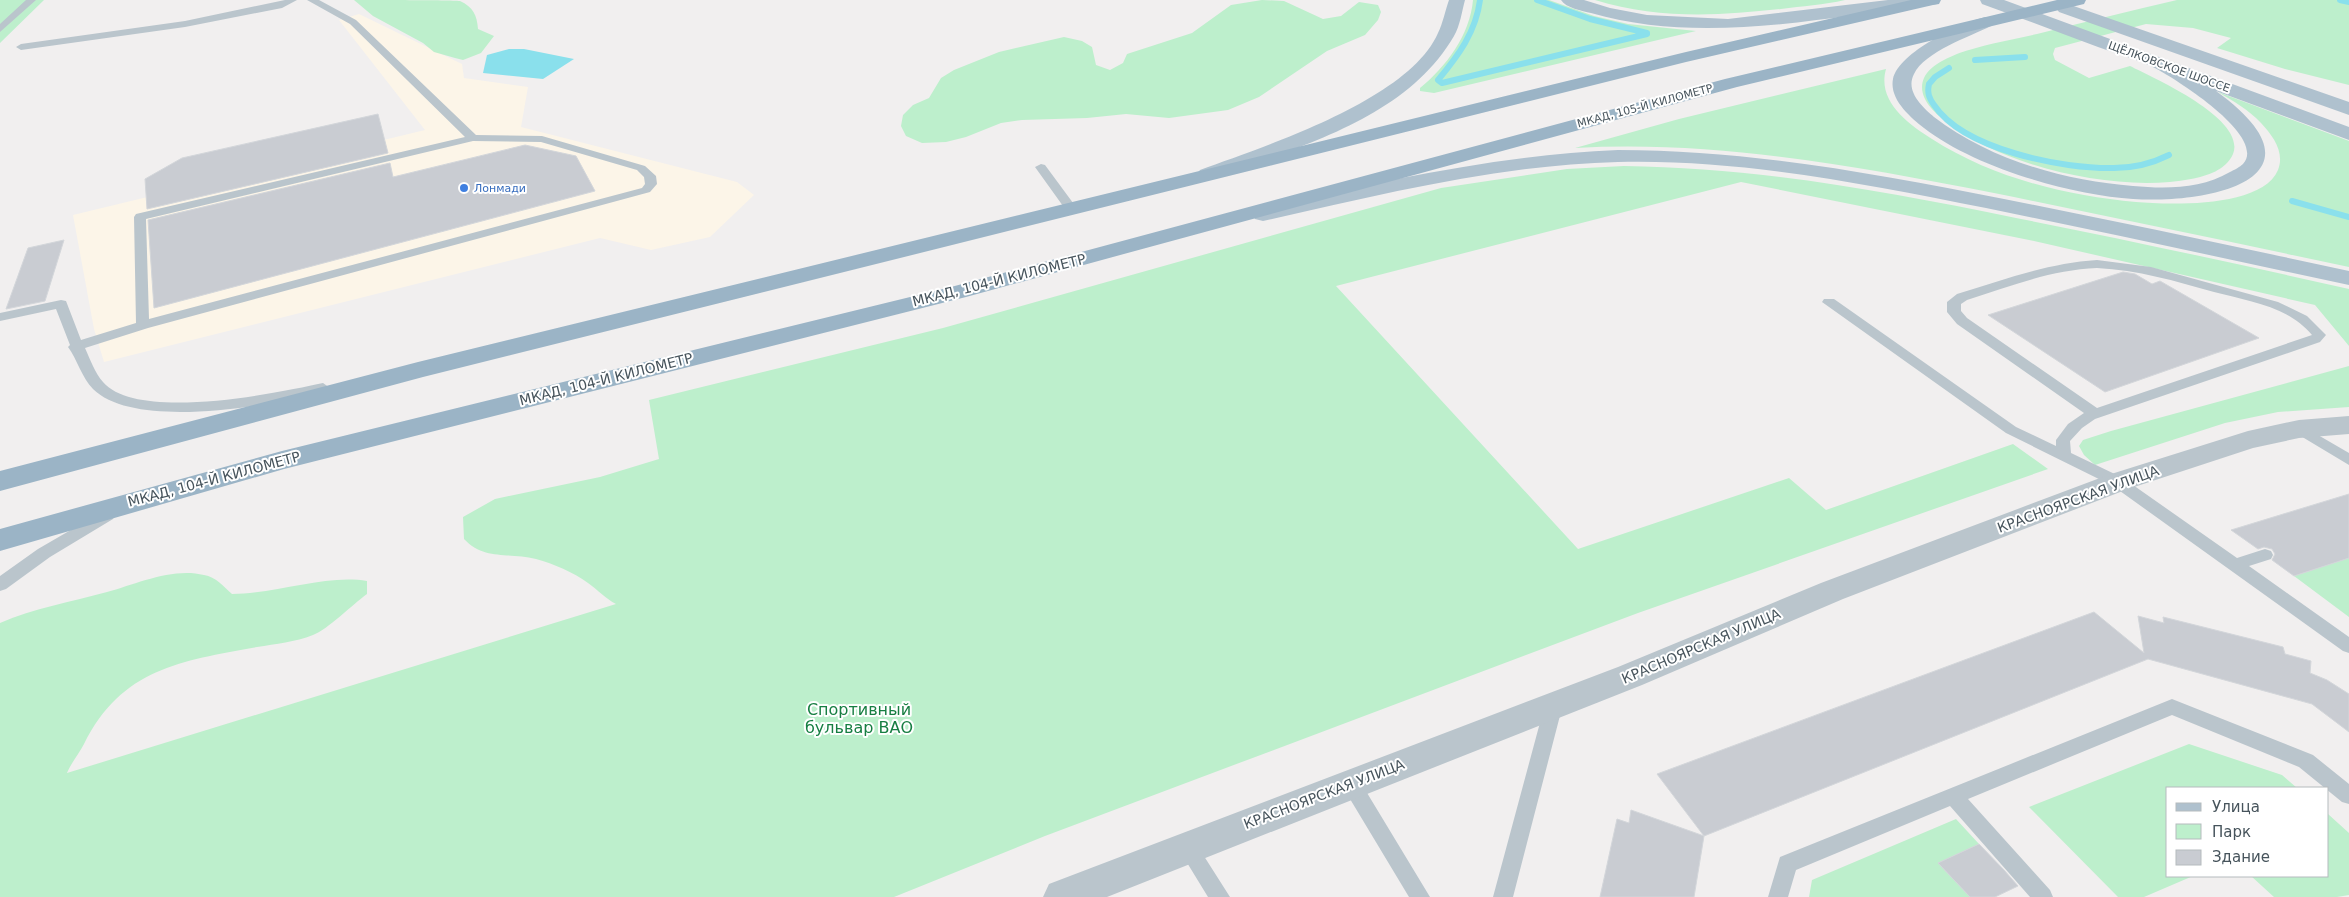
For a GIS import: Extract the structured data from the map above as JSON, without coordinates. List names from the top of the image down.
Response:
{
  "streets": {
    "highway": ["МКАД, 105-Й КИЛОМЕТР", "МКАД, 104-Й КИЛОМЕТР"],
    "main road": ["ЩЁЛКОВСКОЕ ШОССЕ"],
    "street": ["КРАСНОЯРСКАЯ УЛИЦА"]
  },
  "crossings": [
    ["МКАД, 105-Й КИЛОМЕТР", "МКАД, 104-Й КИЛОМЕТР"]
  ],
  "parks": ["Спортивный бульвар ВАО"],
  "places": ["Лонмади"],
  "legend": ["Улица", "Парк", "Здание"]
}
